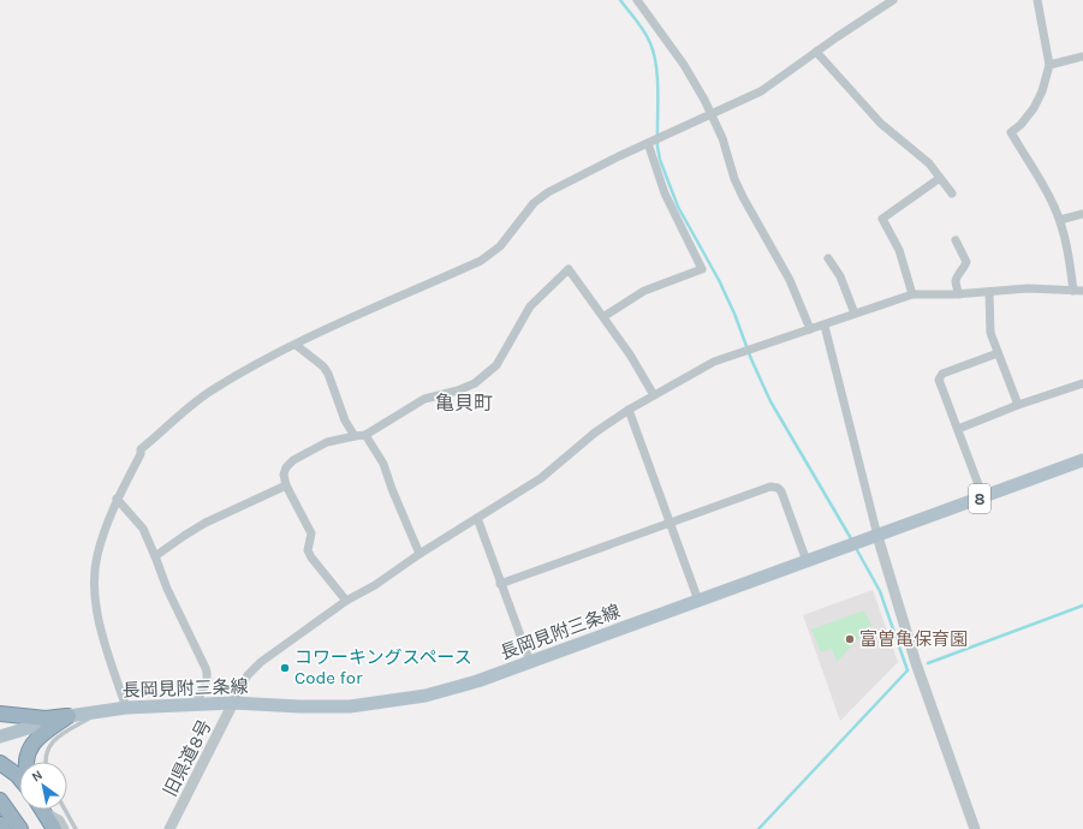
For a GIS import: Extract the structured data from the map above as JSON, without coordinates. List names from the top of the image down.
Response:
{
  "streets": {
    "main road": ["8", "長岡見附三条線"],
    "street": ["旧県道8号"]
  },
  "crossings": [
    ["長岡見附三条線", "旧県道8号"]
  ],
  "districts": ["亀貝町"],
  "places": ["富曽亀保育園", "コワーキングスペース Code for"],
  "north": "top left"
}
